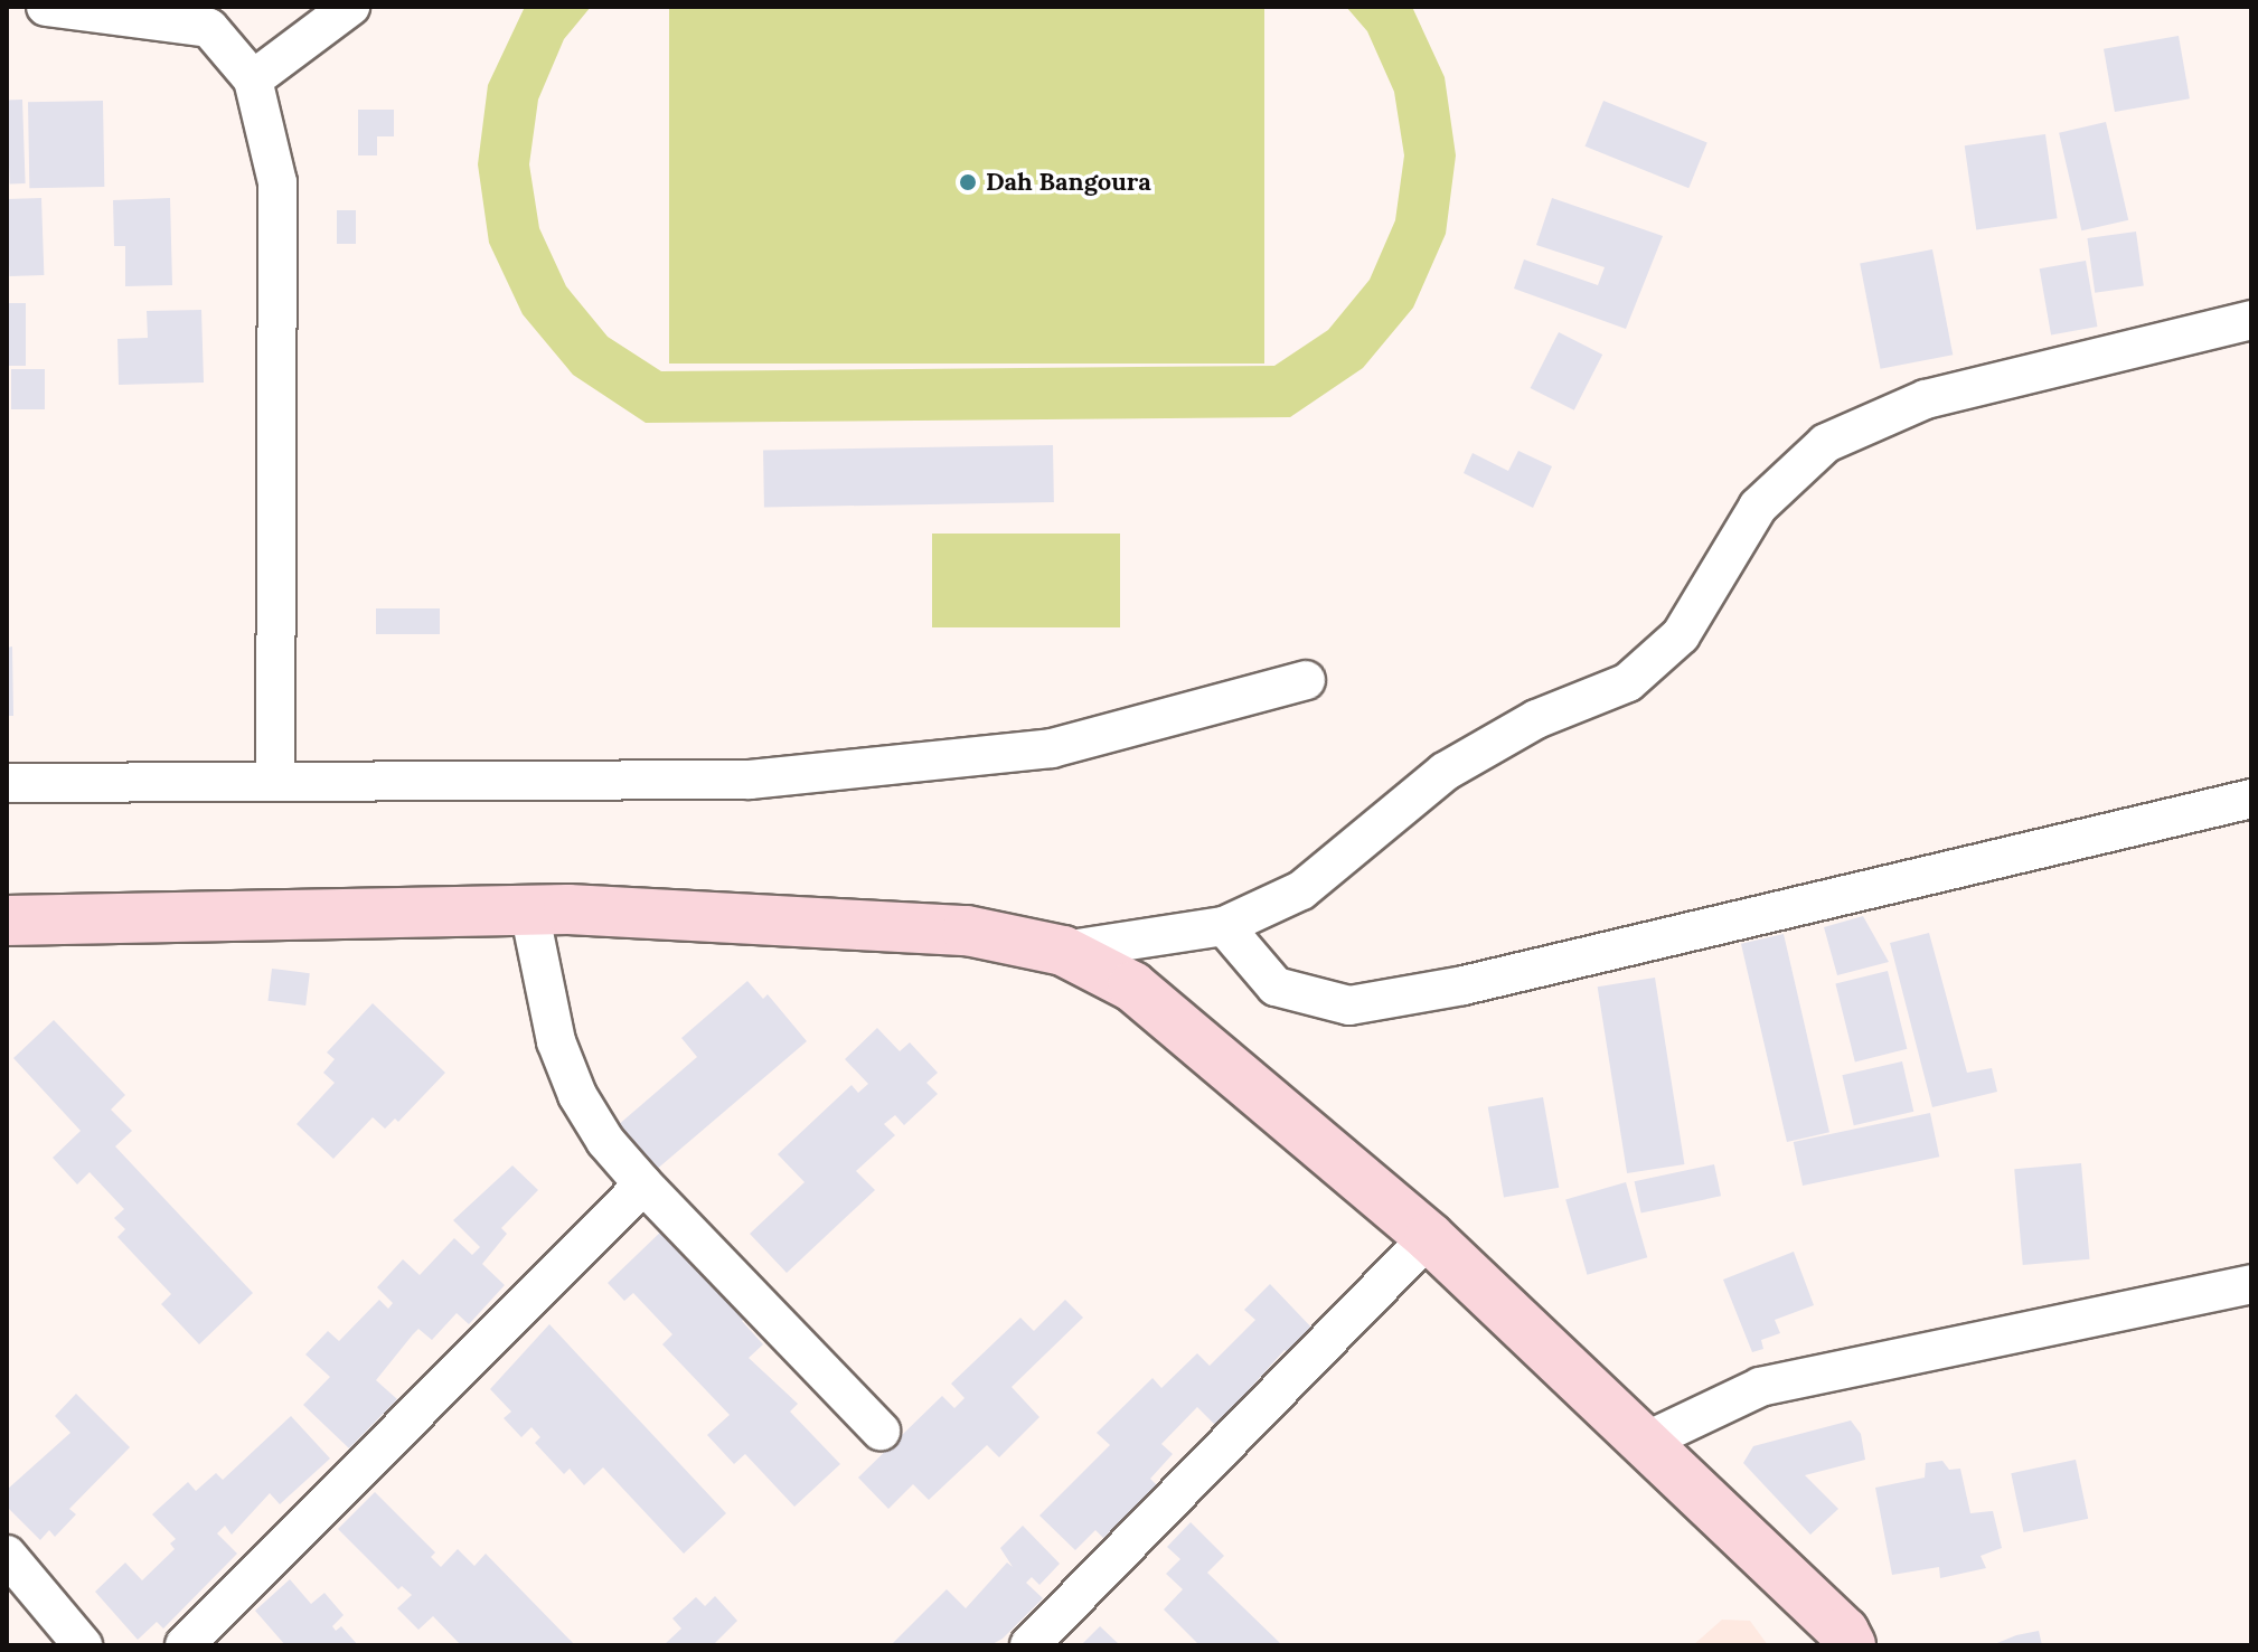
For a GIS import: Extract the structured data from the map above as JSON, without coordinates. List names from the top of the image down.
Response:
{
  "places": ["Dah Bangoura"]
}
